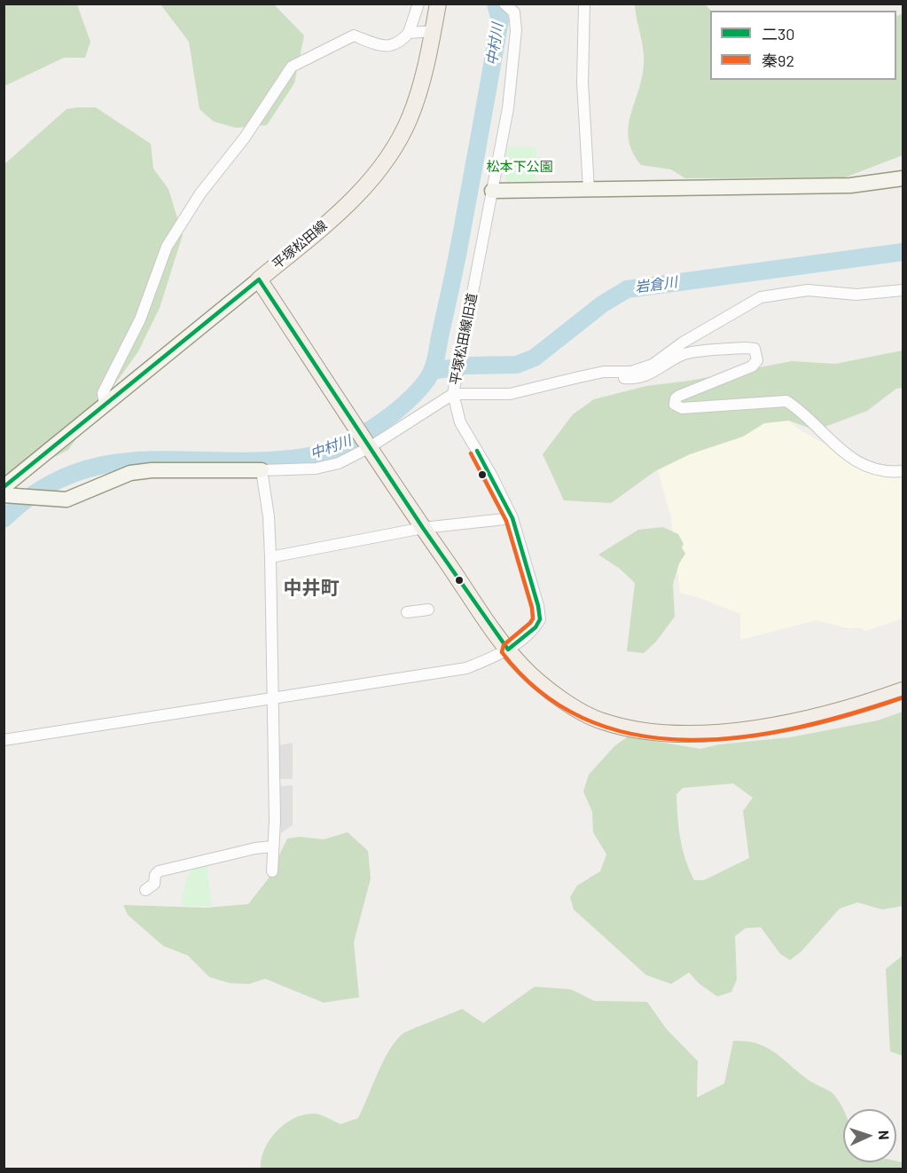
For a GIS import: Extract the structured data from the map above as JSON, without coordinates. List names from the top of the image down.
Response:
{
  "streets": {
    "main road": ["平塚松田線"],
    "street": ["平塚松田線旧道"]
  },
  "districts": ["中井町"],
  "water": ["中村川", "岩倉川"],
  "parks": ["松本下公園"],
  "lines": ["transit line 二30", "transit line 秦92"],
  "legend": ["二30", "秦92"],
  "north": "right"
}
